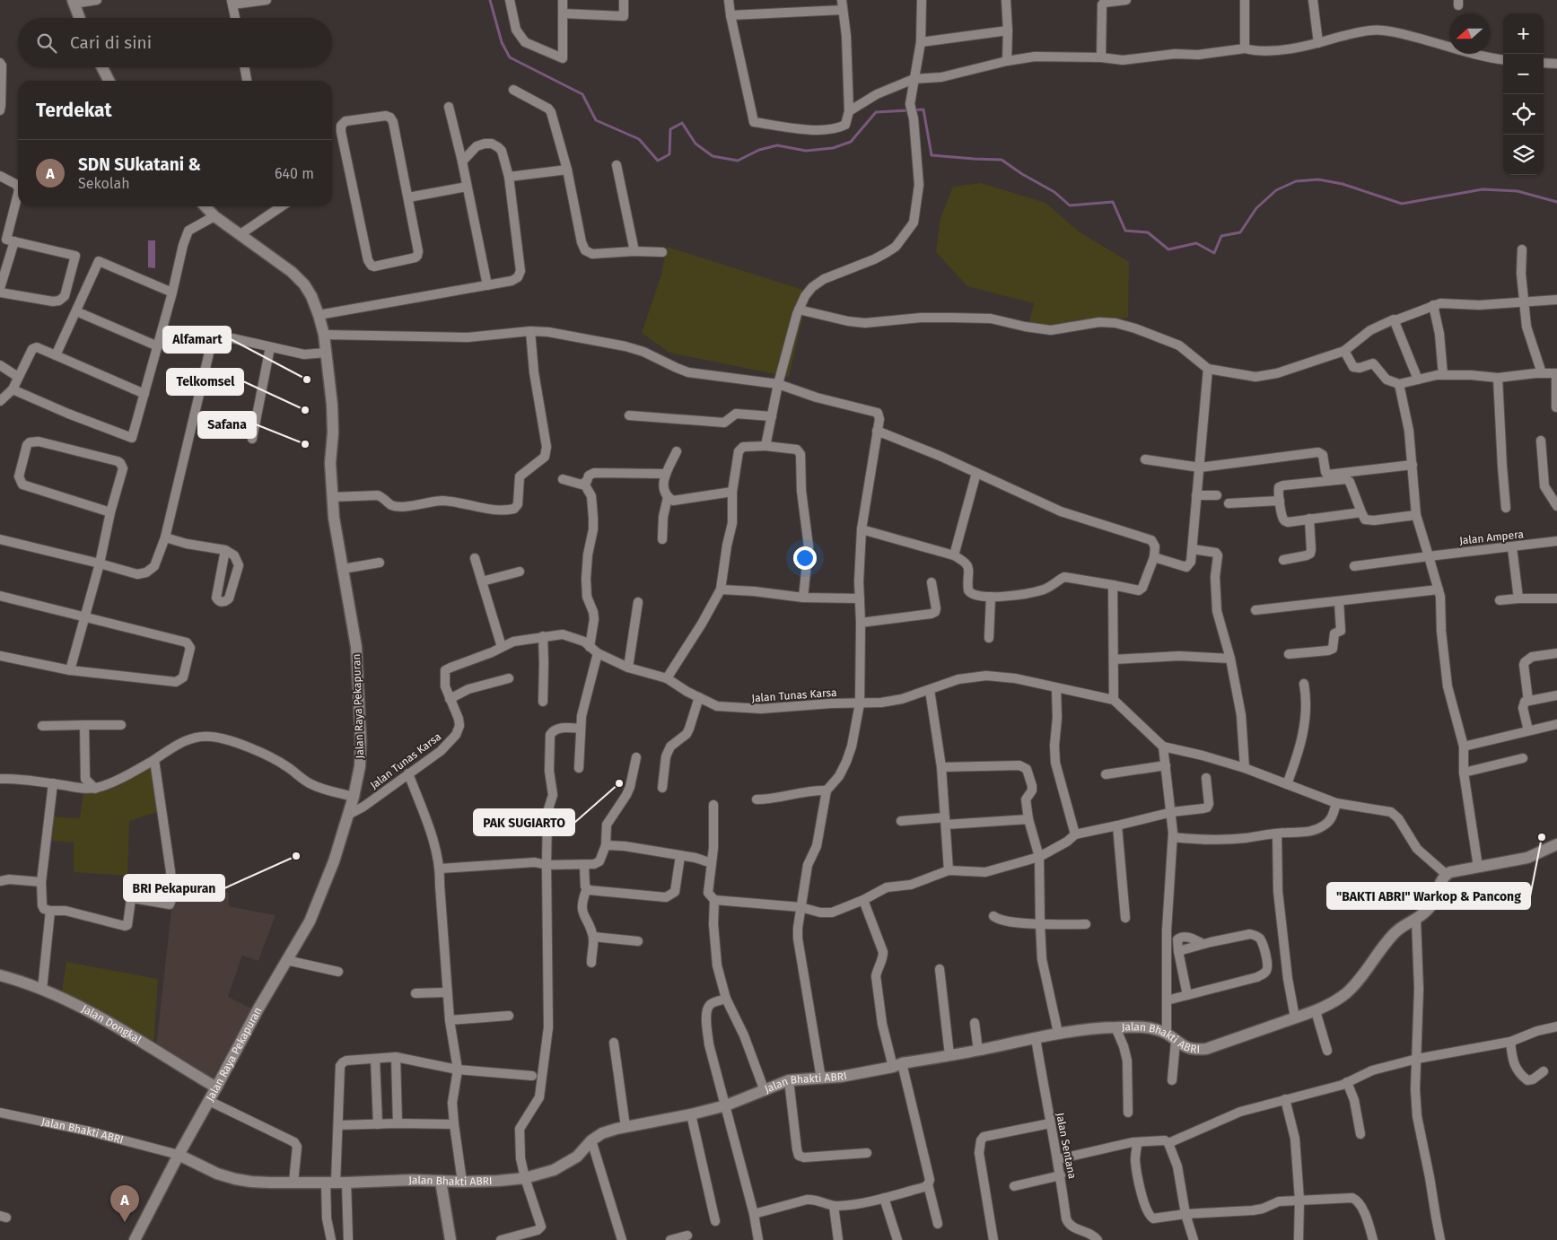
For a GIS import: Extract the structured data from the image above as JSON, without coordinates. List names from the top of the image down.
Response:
{
  "streets": {
    "street": [
      "Jalan Ampera",
      "Jalan Tunas Karsa",
      "Jalan Raya Pekapuran",
      "Jalan Dongkal",
      "Jalan Bhakti ABRI",
      "Jalan Sentana"
    ]
  },
  "crossings": [
    ["Jalan Tunas Karsa", "Jalan Raya Pekapuran"],
    ["Jalan Raya Pekapuran", "Jalan Dongkal"],
    ["Jalan Raya Pekapuran", "Jalan Bhakti ABRI"],
    ["Jalan Bhakti ABRI", "Jalan Sentana"]
  ],
  "places": [
    "Alfamart",
    "Telkomsel",
    "Safana",
    "PAK SUGIARTO",
    "\"BAKTI ABRI\" Warkop & Pancong",
    "BRI Pekapuran"
  ],
  "north": "left",
  "page": {
    "map_buttons": ["+", "−"],
    "search": "Cari di sini",
    "heading": "Terdekat",
    "list": [
      {
        "mark": "A",
        "name": "SDN SUkatani &",
        "note": "Sekolah",
        "value": "640 m"
      }
    ],
    "pins": "A"
  }
}
